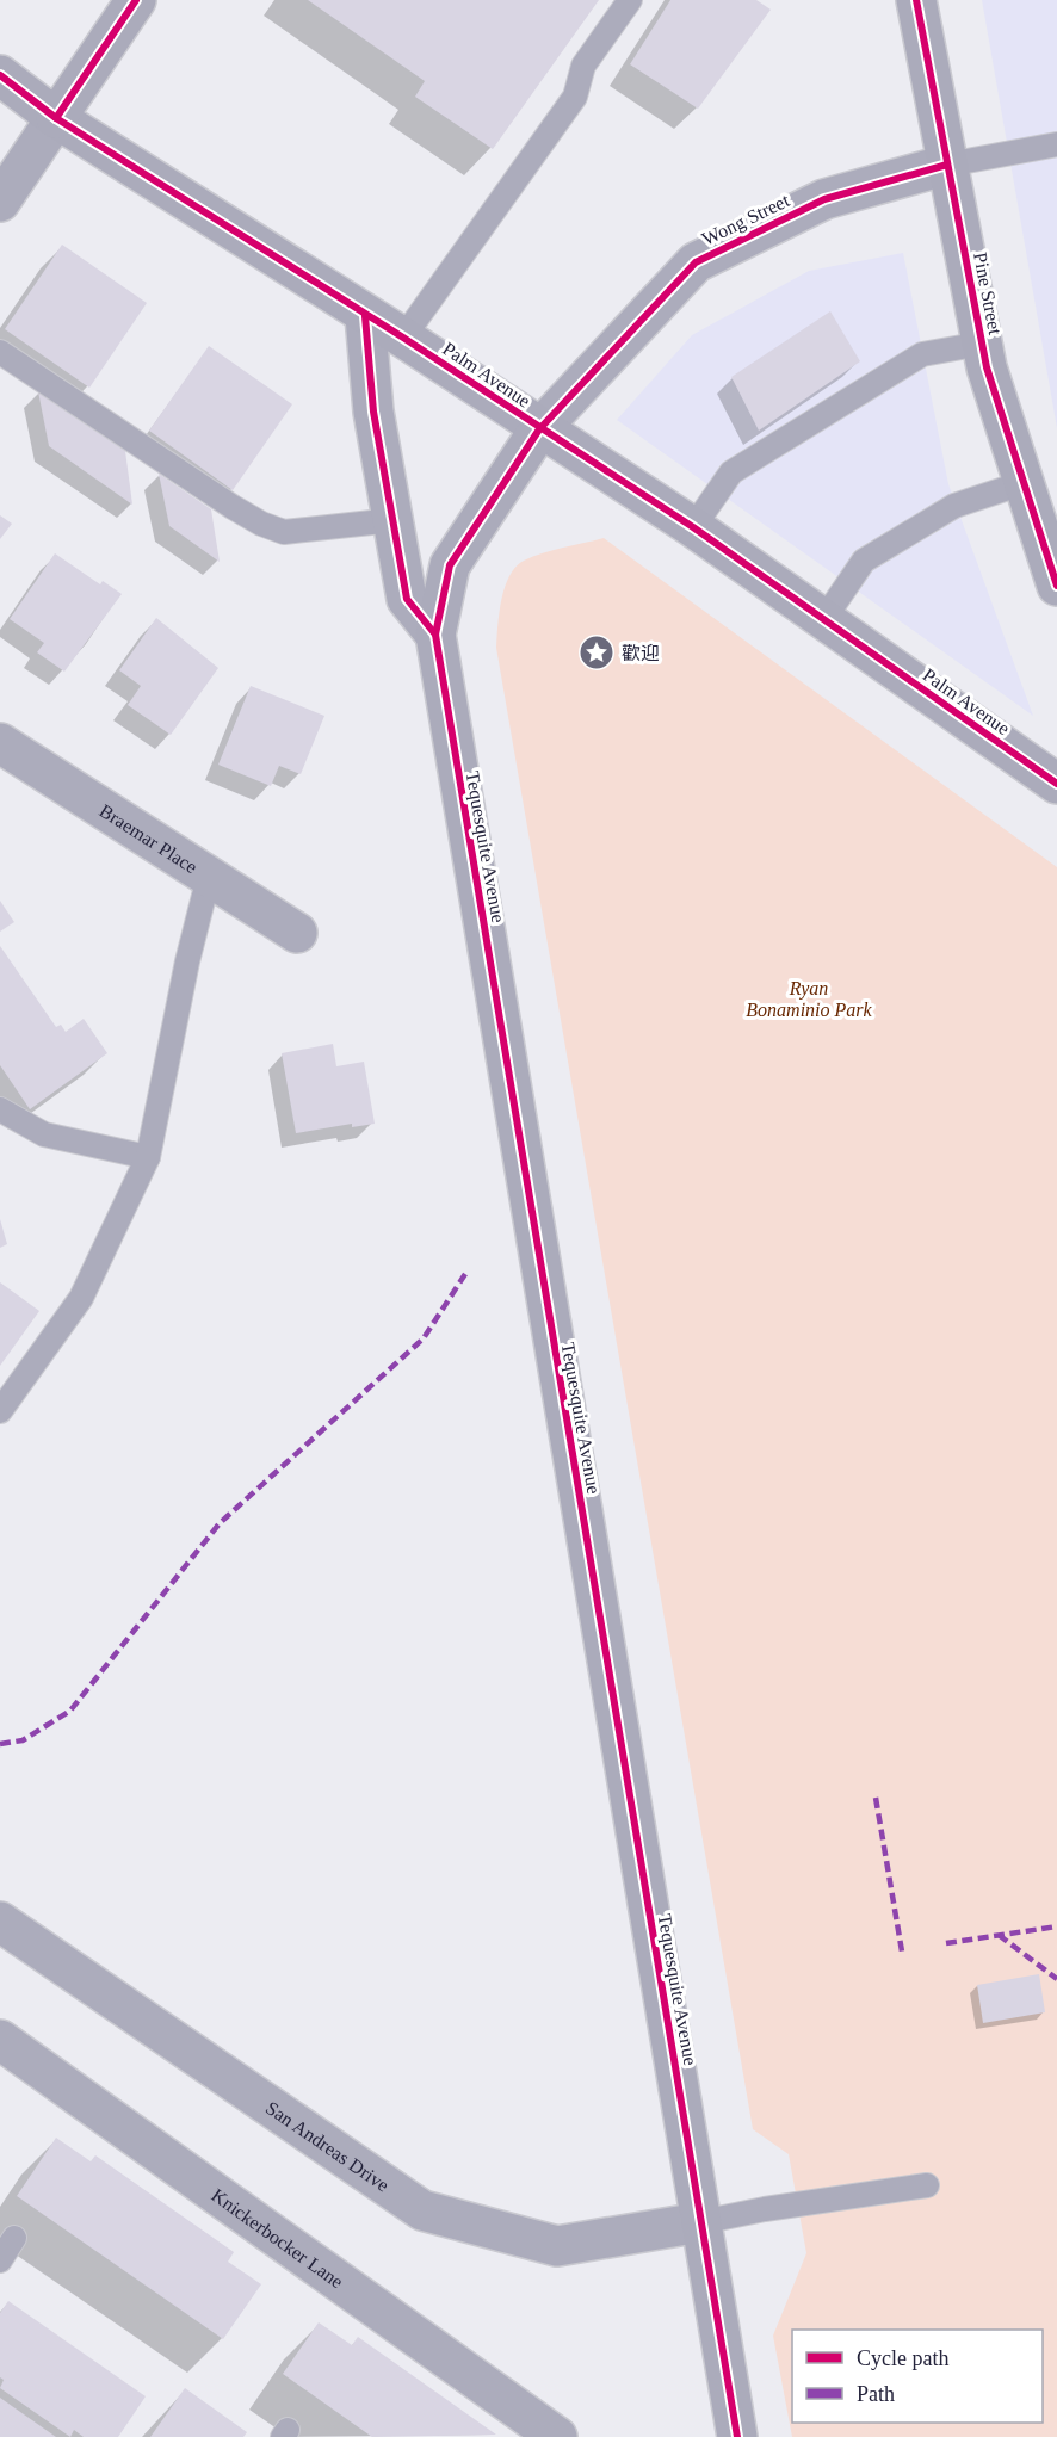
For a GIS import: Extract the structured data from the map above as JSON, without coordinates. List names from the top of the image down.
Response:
{
  "streets": {
    "street": [
      "Wong Street",
      "Pine Street",
      "Palm Avenue",
      "Braemar Place",
      "Tequesquite Avenue",
      "San Andreas Drive",
      "Knickerbocker Lane"
    ]
  },
  "crossings": [
    ["Wong Street", "Pine Street"],
    ["Wong Street", "Palm Avenue"],
    ["Wong Street", "Tequesquite Avenue"],
    ["Palm Avenue", "Tequesquite Avenue"],
    ["Tequesquite Avenue", "San Andreas Drive"]
  ],
  "parks": ["Ryan Bonaminio Park"],
  "places": {
    "place": ["歡迎"]
  },
  "legend": ["Cycle path", "Path"]
}
